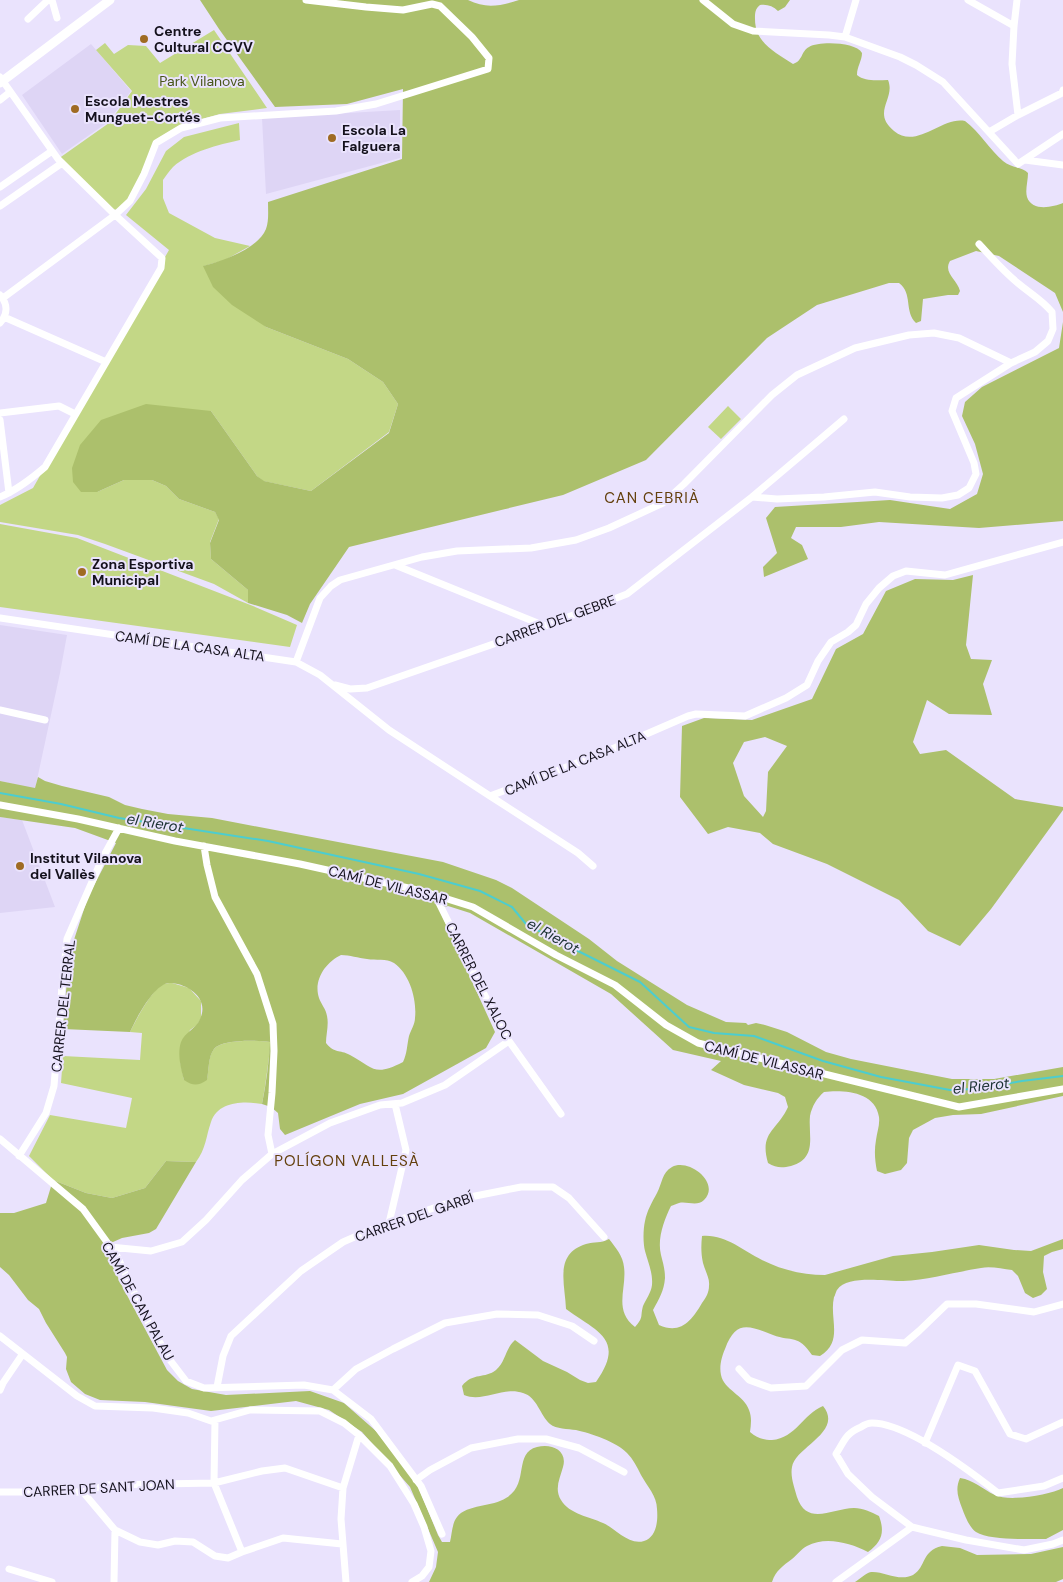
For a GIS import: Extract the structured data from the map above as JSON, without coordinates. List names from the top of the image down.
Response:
{
  "streets": {
    "street": [
      "CARRER DEL GEBRE",
      "CAMÍ DE LA CASA ALTA",
      "CAMÍ DE VILASSAR",
      "CARRER DEL XALOC",
      "CARRER DEL TERRAL",
      "CARRER DEL GARBÍ",
      "CAMÍ DE CAN PALAU",
      "CARRER DE SANT JOAN"
    ]
  },
  "crossings": [
    ["CARRER DEL GEBRE", "CAMÍ DE LA CASA ALTA"],
    ["CAMÍ DE VILASSAR", "CARRER DEL XALOC"],
    ["CAMÍ DE VILASSAR", "CARRER DEL TERRAL"],
    ["CARRER DEL TERRAL", "CAMÍ DE CAN PALAU"],
    ["CARRER DEL GARBÍ", "CAMÍ DE CAN PALAU"]
  ],
  "districts": ["CAN CEBRIÀ", "POLÍGON VALLESÀ"],
  "water": ["el Rierot"],
  "parks": ["Park Vilanova"],
  "places": [
    "Centre Cultural CCVV",
    "Escola Mestres Munguet-Cortés",
    "Escola La Falguera",
    "Zona Esportiva Municipal",
    "Institut Vilanova del Vallès"
  ]
}
